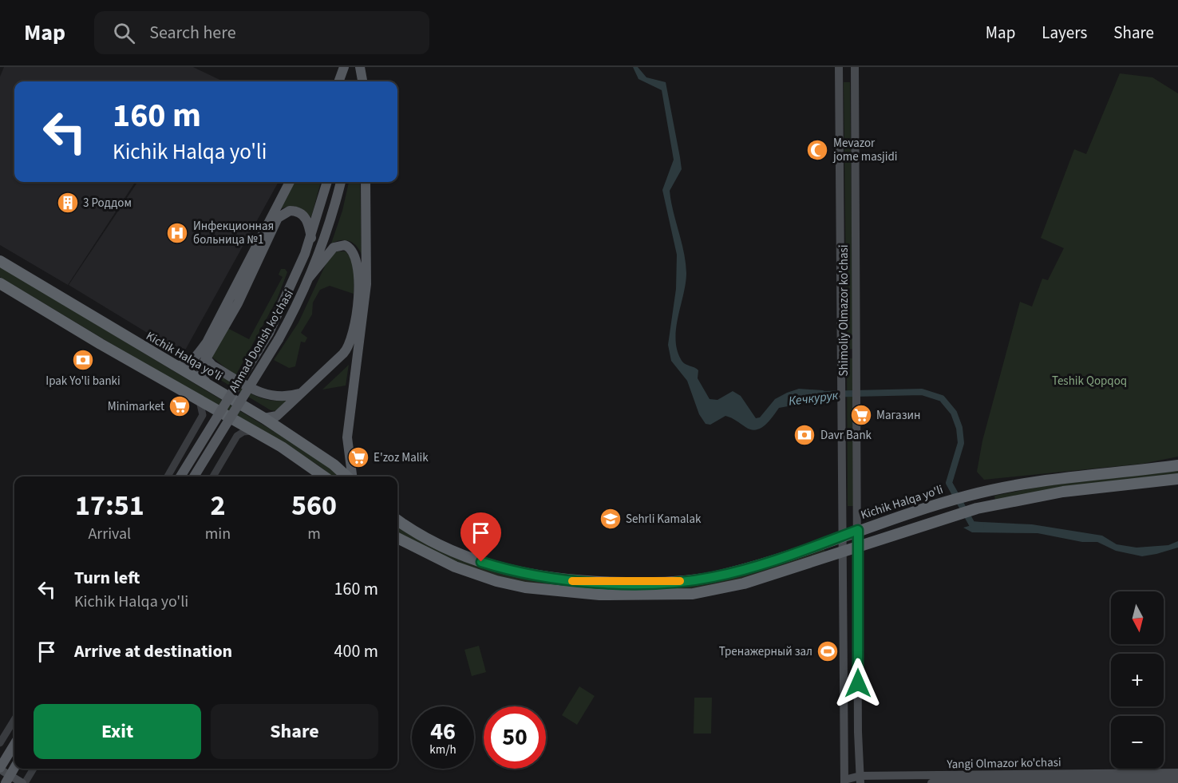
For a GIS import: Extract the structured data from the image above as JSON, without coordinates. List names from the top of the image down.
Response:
{
  "streets": {
    "highway": ["Kichik Halqa yo'li"],
    "main road": ["Shimoliy Olmazor ko'chasi", "Ahmad Donish ko'chasi", "Yangi Olmazor ko'chasi"]
  },
  "crossings": [
    ["Shimoliy Olmazor ko'chasi", "Kichik Halqa yo'li"],
    ["Shimoliy Olmazor ko'chasi", "Yangi Olmazor ko'chasi"]
  ],
  "water": ["Кечкурук"],
  "parks": ["Teshik Qopqoq"],
  "places": {
    "mosque": ["Mevazor jome masjidi"],
    "building": ["3 Роддом"],
    "hospital": ["Инфекционная больница №1"],
    "bank": ["Ipak Yo'li banki", "Davr Bank"],
    "supermarket": ["Minimarket", "Магазин", "E'zoz Malik"],
    "school or university": ["Sehrli Kamalak"],
    "sports": ["Тренажерный зал"]
  },
  "north": "bottom",
  "page": {
    "header": "Map",
    "search": "Search here",
    "nav": ["Map", "Layers", "Share"],
    "turn": ["160 m", "Kichik Halqa yo'li"],
    "eta": [
      "17:51",
      "Arrival",
      "2",
      "min",
      "560",
      "m"
    ],
    "list": [
      {
        "name": "Turn left",
        "note": "Kichik Halqa yo'li",
        "value": "160 m"
      },
      {
        "name": "Arrive at destination",
        "value": "400 m"
      }
    ],
    "map_buttons": ["+", "−"],
    "buttons": ["Exit", "Share"],
    "speed": "46 km/h",
    "limit": "50"
  }
}
